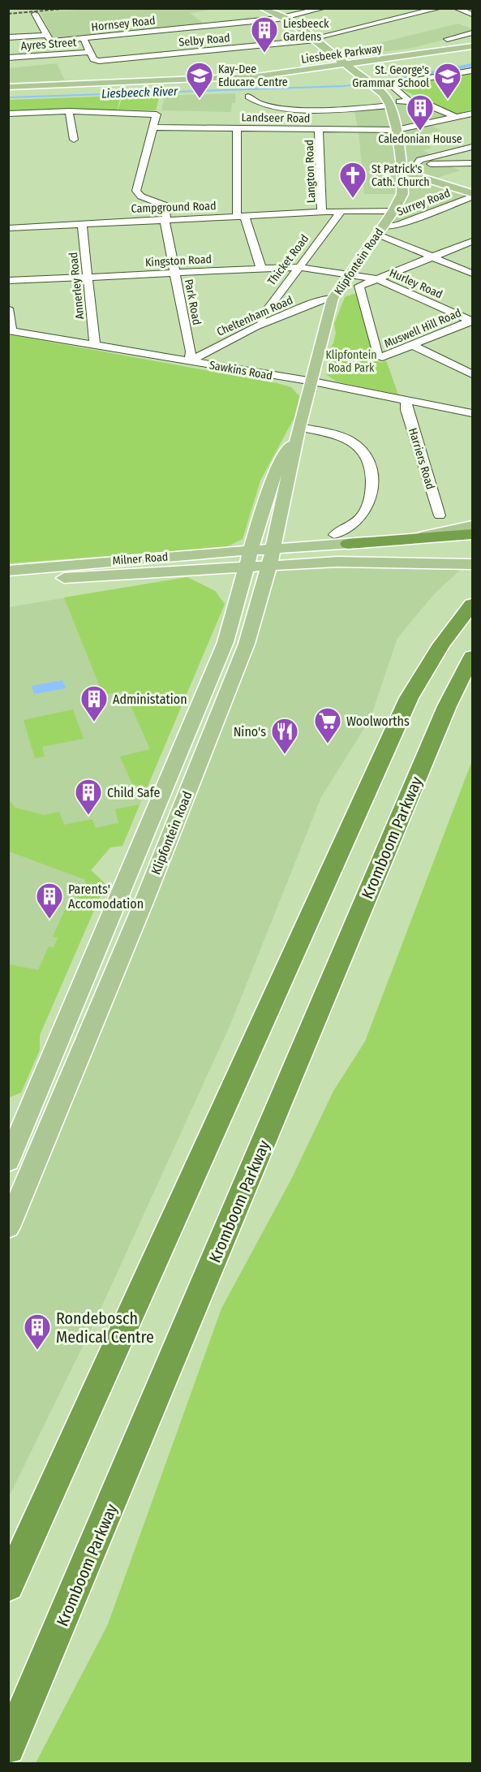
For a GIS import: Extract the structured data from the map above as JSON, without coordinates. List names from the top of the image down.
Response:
{
  "streets": {
    "highway": ["Kromboom Parkway"],
    "main road": ["Liesbeek Parkway", "Klipfontein Road", "Milner Road"],
    "street": [
      "Hornsey Road",
      "Selby Road",
      "Ayres Street",
      "Landseer Road",
      "Langton Road",
      "Surrey Road",
      "Campground Road",
      "Thicket Road",
      "Kingston Road",
      "Hurley Road",
      "Annerley Road",
      "Park Road",
      "Cheltenham Road",
      "Muswell Hill Road",
      "Sawkins Road",
      "Harriers Road"
    ]
  },
  "crossings": [
    ["Selby Road", "Ayres Street"],
    ["Landseer Road", "Langton Road"],
    ["Landseer Road", "Klipfontein Road"],
    ["Landseer Road", "Park Road"],
    ["Langton Road", "Campground Road"],
    ["Surrey Road", "Campground Road"],
    ["Surrey Road", "Klipfontein Road"],
    ["Campground Road", "Thicket Road"],
    ["Campground Road", "Klipfontein Road"],
    ["Campground Road", "Annerley Road"],
    ["Campground Road", "Park Road"],
    ["Thicket Road", "Kingston Road"],
    ["Thicket Road", "Cheltenham Road"],
    ["Kingston Road", "Klipfontein Road"],
    ["Kingston Road", "Hurley Road"],
    ["Kingston Road", "Annerley Road"],
    ["Kingston Road", "Park Road"],
    ["Klipfontein Road", "Hurley Road"],
    ["Klipfontein Road", "Cheltenham Road"],
    ["Klipfontein Road", "Sawkins Road"],
    ["Klipfontein Road", "Milner Road"],
    ["Hurley Road", "Muswell Hill Road"],
    ["Annerley Road", "Sawkins Road"],
    ["Park Road", "Cheltenham Road"],
    ["Park Road", "Sawkins Road"],
    ["Cheltenham Road", "Sawkins Road"],
    ["Sawkins Road", "Harriers Road"]
  ],
  "water": ["Liesbeeck River"],
  "parks": ["Klipfontein Road Park"],
  "places": {
    "building": [
      "Liesbeeck Gardens",
      "Caledonian House",
      "Administation",
      "Child Safe",
      "Parents' Accomodation",
      "Rondebosch Medical Centre"
    ],
    "school or university": ["Kay-Dee Educare Centre", "St. George's Grammar School"],
    "church": ["St Patrick's Cath. Church"],
    "supermarket": ["Woolworths"],
    "restaurant": ["Nino's"]
  }
}
